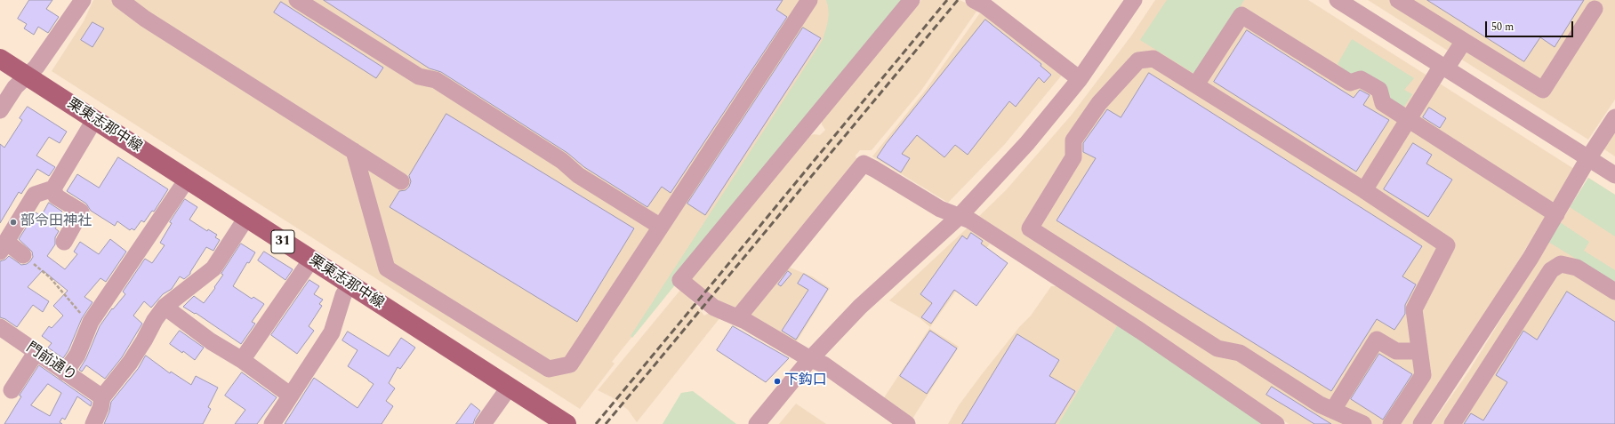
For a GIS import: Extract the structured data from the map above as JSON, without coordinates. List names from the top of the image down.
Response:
{
  "streets": {
    "main road": ["栗東志那中線", "31"],
    "street": ["門前通り"]
  },
  "places": ["部令田神社", "下鈎口"],
  "scale_bar": "50 m"
}
